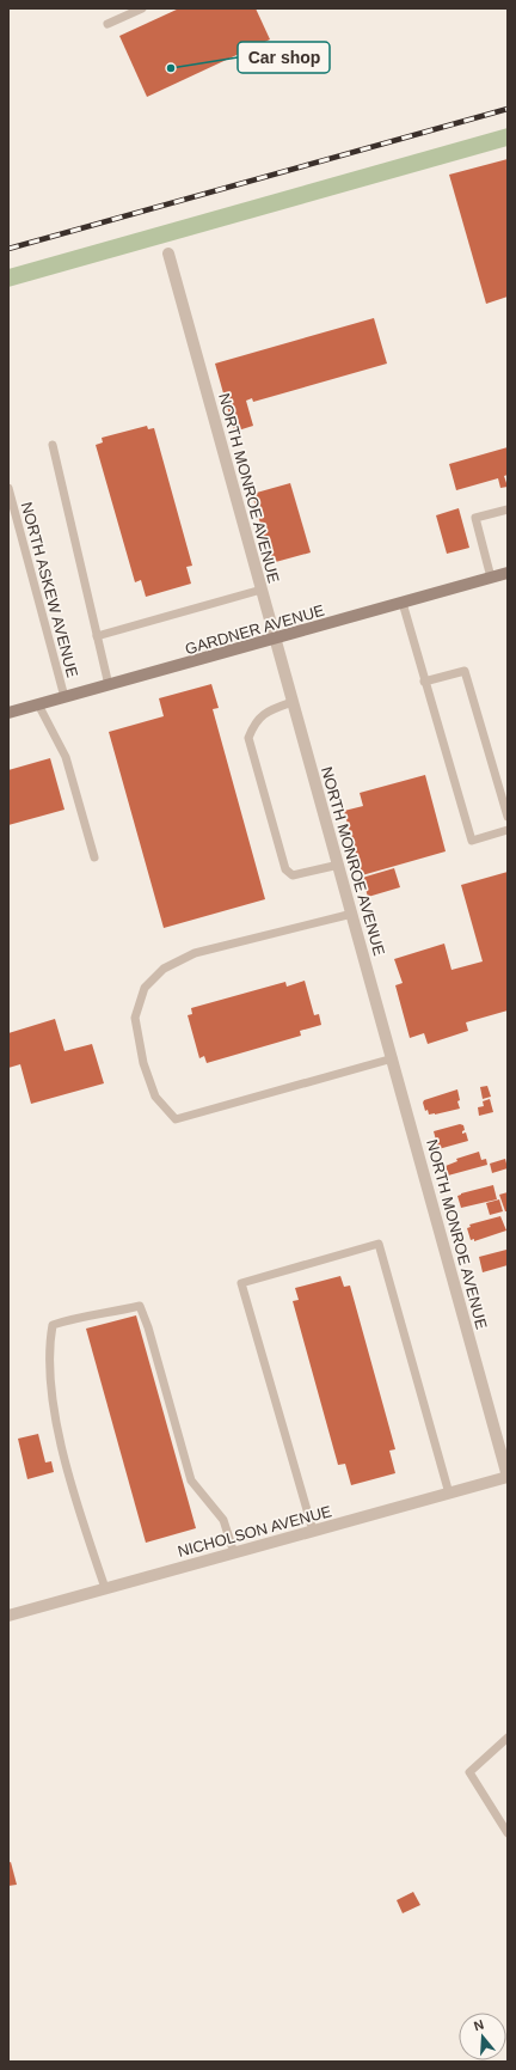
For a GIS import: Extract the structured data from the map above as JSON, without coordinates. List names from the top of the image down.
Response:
{
  "streets": {
    "street": ["NORTH MONROE AVENUE", "GARDNER AVENUE", "NICHOLSON AVENUE"],
    "lane": ["NORTH ASKEW AVENUE"]
  },
  "crossings": [
    ["NORTH MONROE AVENUE", "GARDNER AVENUE"],
    ["NORTH MONROE AVENUE", "NICHOLSON AVENUE"],
    ["NORTH ASKEW AVENUE", "GARDNER AVENUE"]
  ],
  "places": ["Car shop"],
  "north": "top"
}
